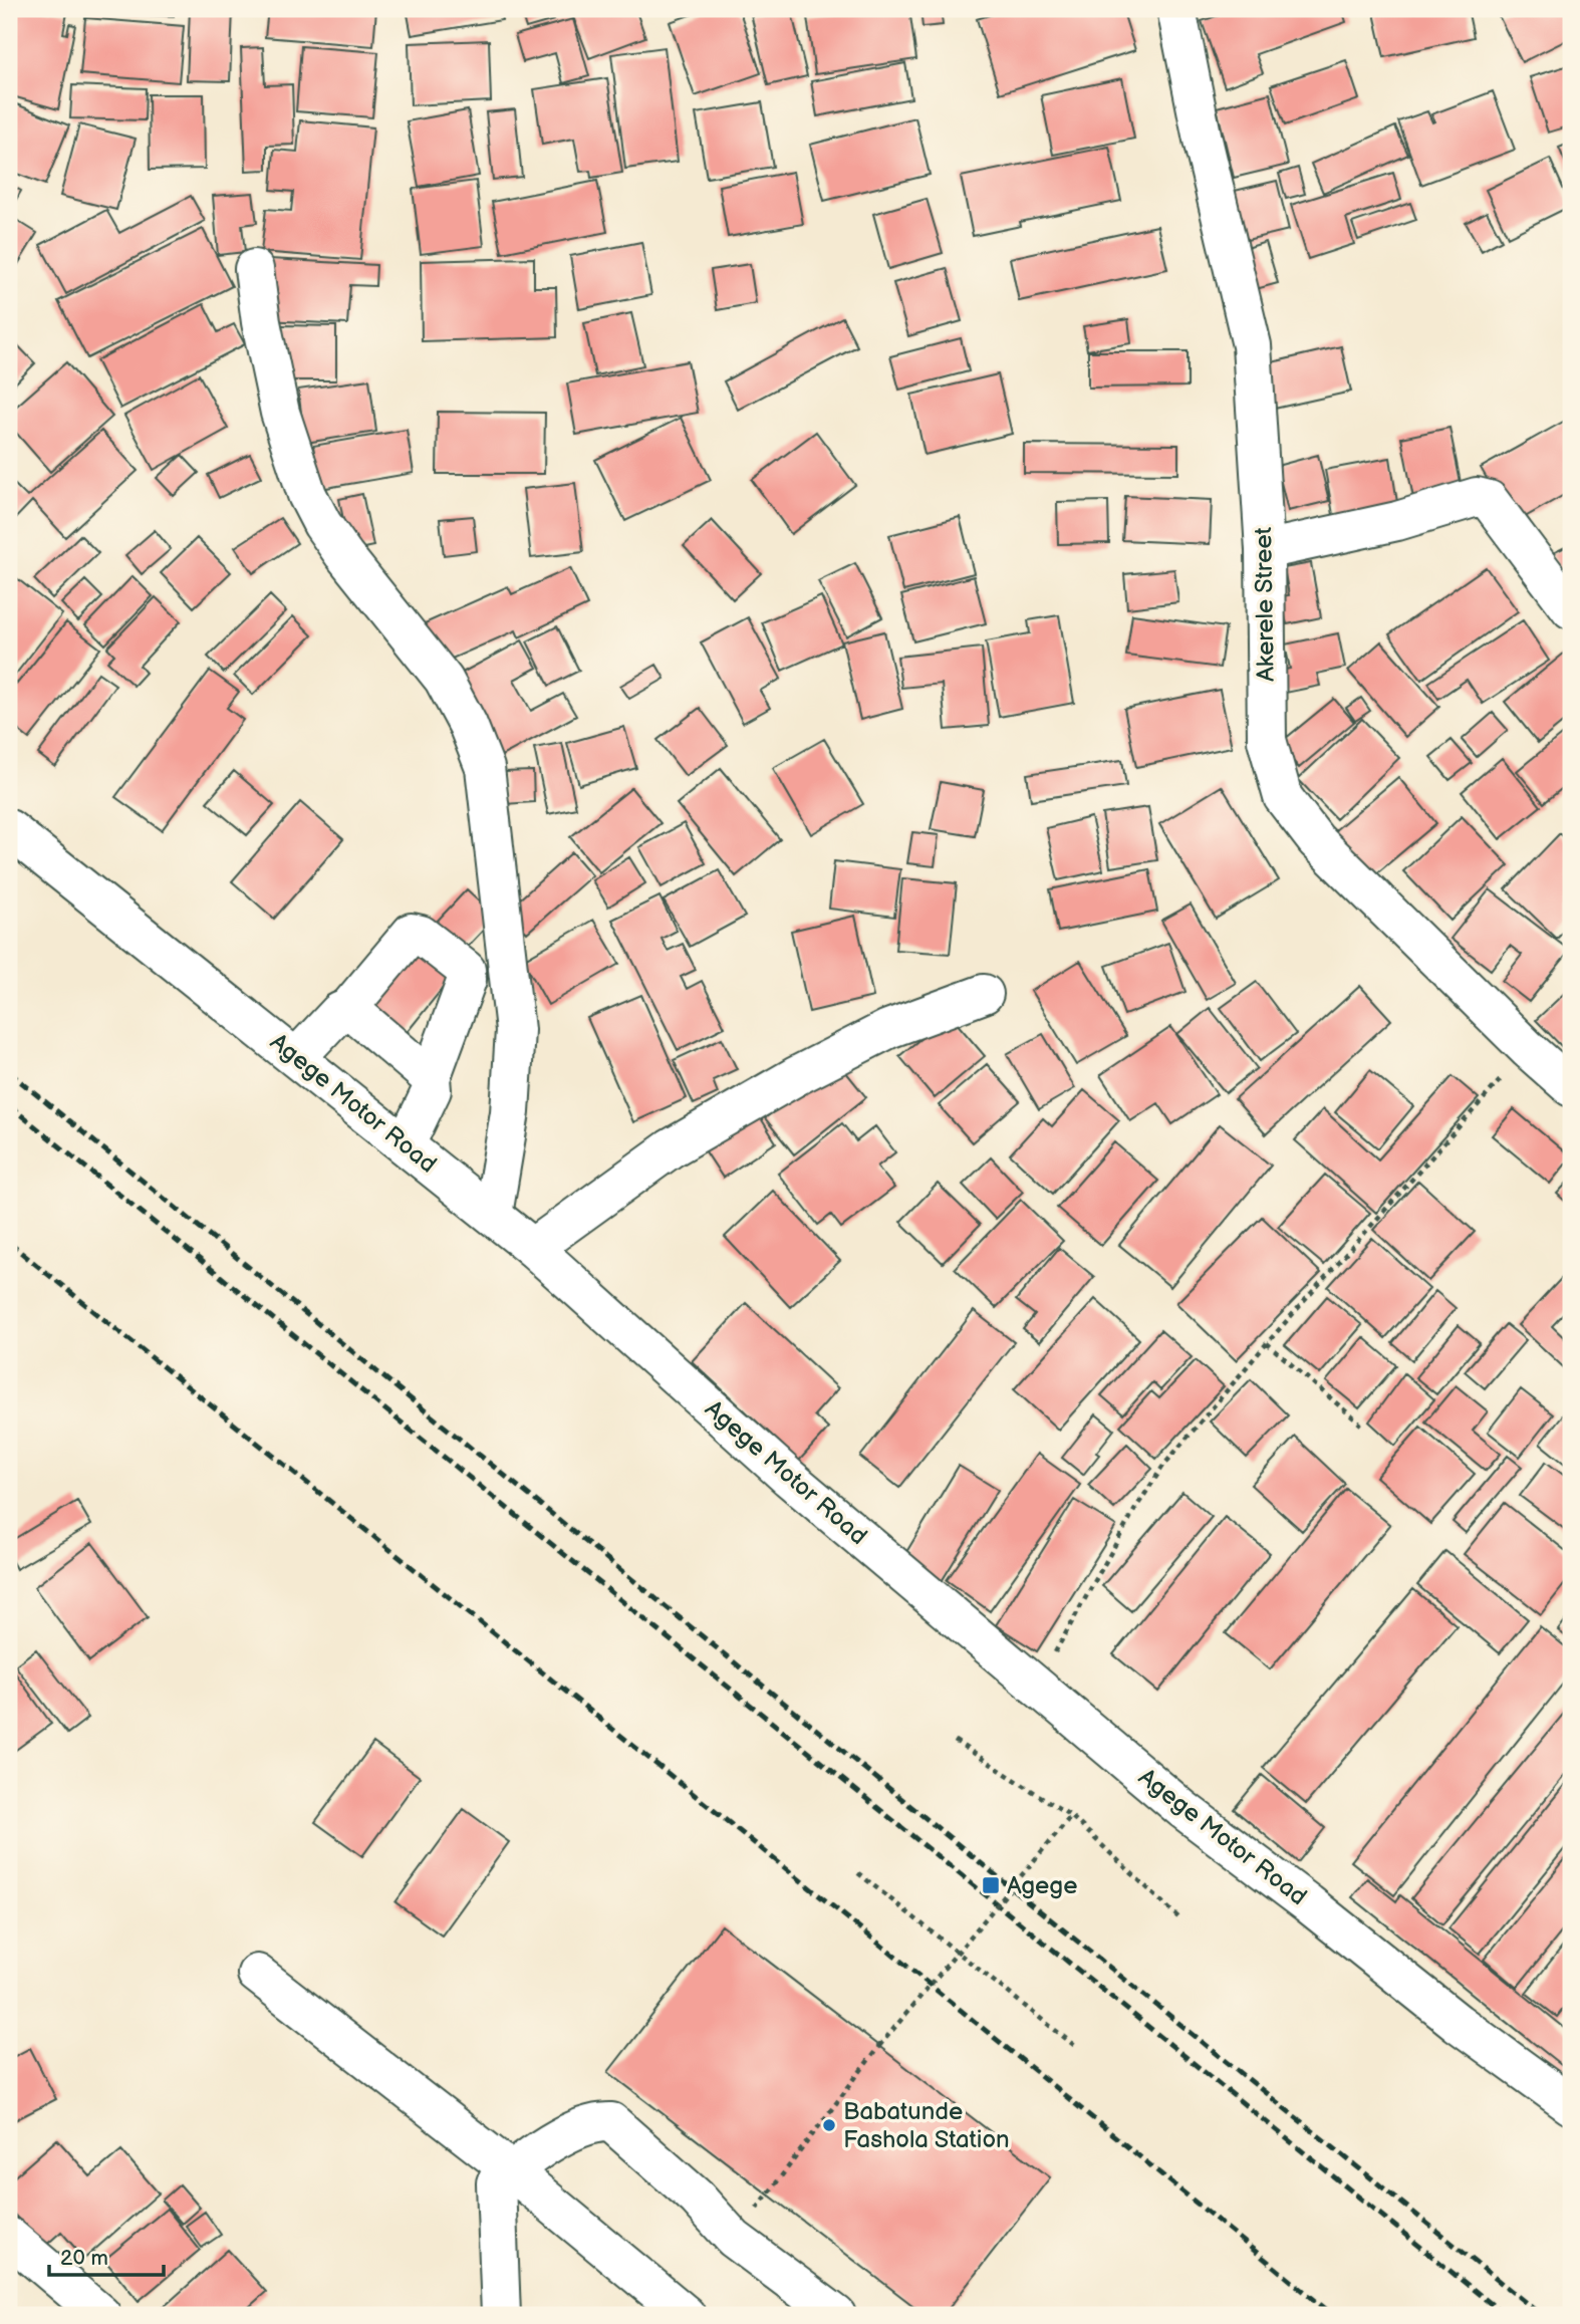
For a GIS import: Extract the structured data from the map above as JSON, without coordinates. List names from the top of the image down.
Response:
{
  "streets": {
    "street": ["Akerele Street", "Agege Motor Road"]
  },
  "places": {
    "transit": ["Agege"],
    "other": ["Babatunde Fashola Station"]
  },
  "scale_bar": "20 m"
}
